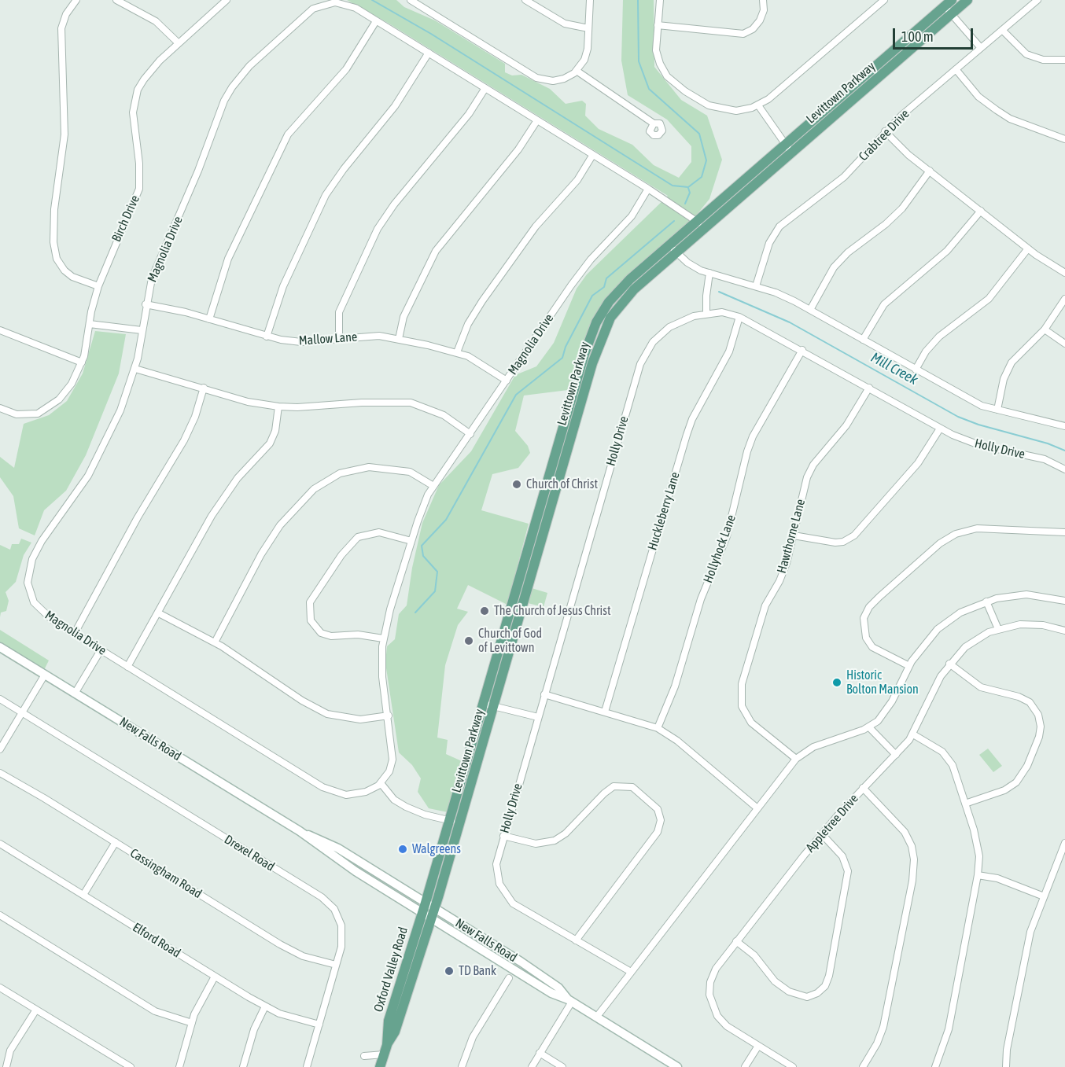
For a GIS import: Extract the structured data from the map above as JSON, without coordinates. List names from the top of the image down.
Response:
{
  "streets": {
    "main road": ["Levittown Parkway", "New Falls Road", "Oxford Valley Road"],
    "street": [
      "Crabtree Drive",
      "Birch Drive",
      "Magnolia Drive",
      "Mallow Lane",
      "Holly Drive",
      "Huckleberry Lane",
      "Hawthorne Lane",
      "Hollyhock Lane",
      "Appletree Drive",
      "Drexel Road",
      "Cassingham Road",
      "Elford Road"
    ]
  },
  "crossings": [
    ["Levittown Parkway", "Magnolia Drive"],
    ["Levittown Parkway", "New Falls Road"],
    ["Levittown Parkway", "Oxford Valley Road"],
    ["Magnolia Drive", "Mallow Lane"],
    ["Holly Drive", "Huckleberry Lane"],
    ["Holly Drive", "Hawthorne Lane"],
    ["Holly Drive", "Hollyhock Lane"],
    ["New Falls Road", "Oxford Valley Road"],
    ["Drexel Road", "Cassingham Road"],
    ["Drexel Road", "Elford Road"]
  ],
  "water": ["Mill Creek"],
  "places": [
    "Church of Christ",
    "The Church of Jesus Christ",
    "Church of God of Levittown",
    "Historic Bolton Mansion",
    "Walgreens",
    "TD Bank"
  ],
  "scale_bar": "100 m"
}
